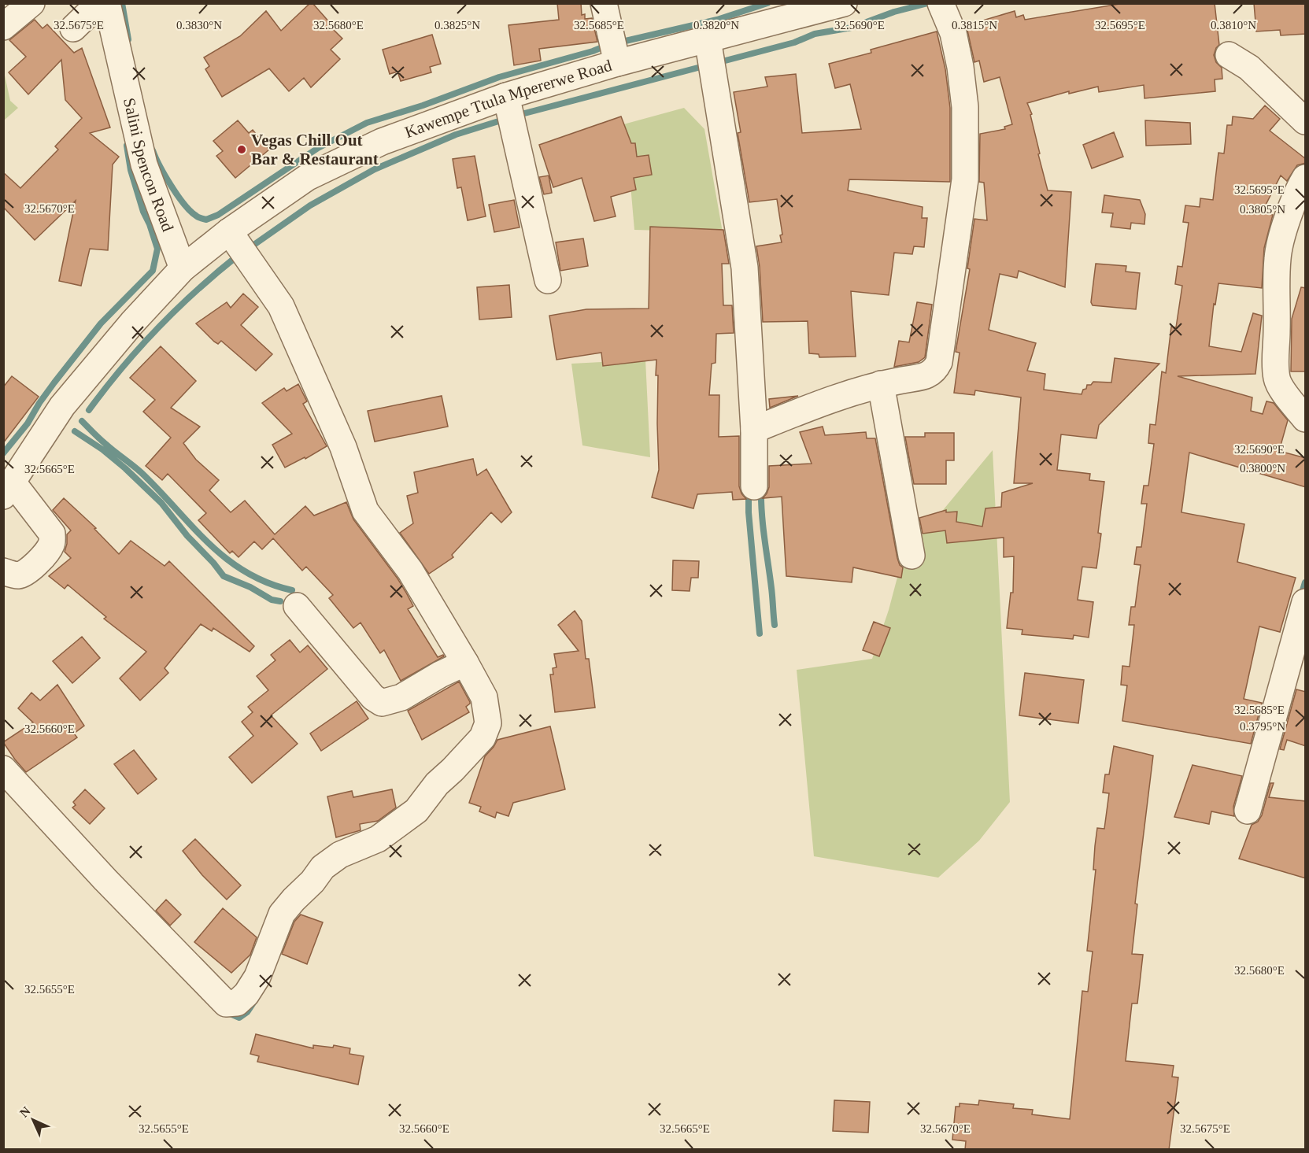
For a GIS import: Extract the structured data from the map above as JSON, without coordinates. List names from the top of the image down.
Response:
{
  "streets": {
    "street": ["Kawempe Ttula Mpererwe Road", "Salini Spencon Road"]
  },
  "crossings": [
    ["Kawempe Ttula Mpererwe Road", "Salini Spencon Road"]
  ],
  "places": ["Vegas Chill Out Bar & Restaurant"],
  "north": "top left",
  "coordinates": [
    "32.5675°E",
    "0.3830°N",
    "32.5680°E",
    "32.5685°E",
    "32.5690°E",
    "32.5695°E",
    "0.3810°N",
    "0.3825°N",
    "0.3820°N",
    "0.3815°N",
    "32.5670°E",
    "0.3805°N",
    "0.3800°N",
    "32.5665°E",
    "0.3795°N",
    "32.5660°E",
    "32.5655°E"
  ]
}
